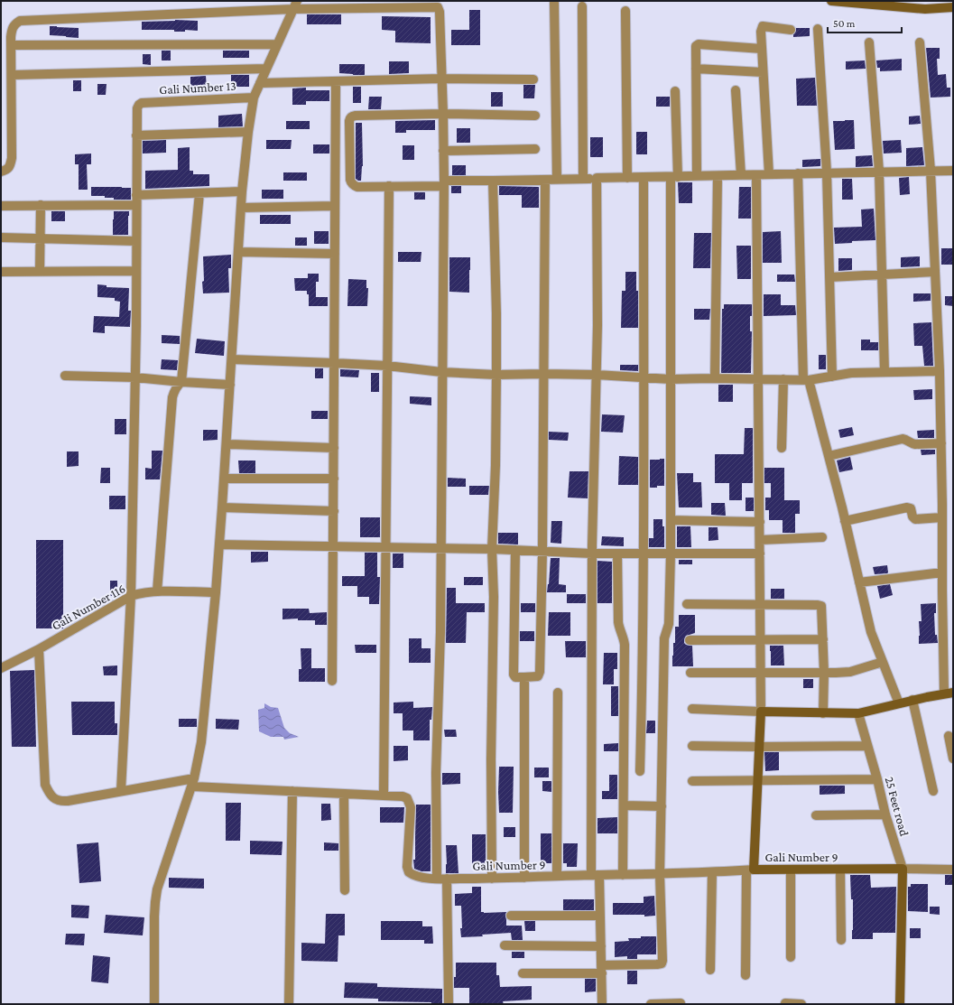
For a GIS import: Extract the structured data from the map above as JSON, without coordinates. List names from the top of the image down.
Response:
{
  "streets": {
    "street": [
      "Gali Number 13",
      "Gali Number 116",
      "25 Feet road",
      "Gali Number 9"
    ]
  },
  "crossings": [
    ["Gali Number 116", "Gali Number 9"],
    ["25 Feet road", "Gali Number 9"]
  ],
  "scale_bar": "50 m"
}
